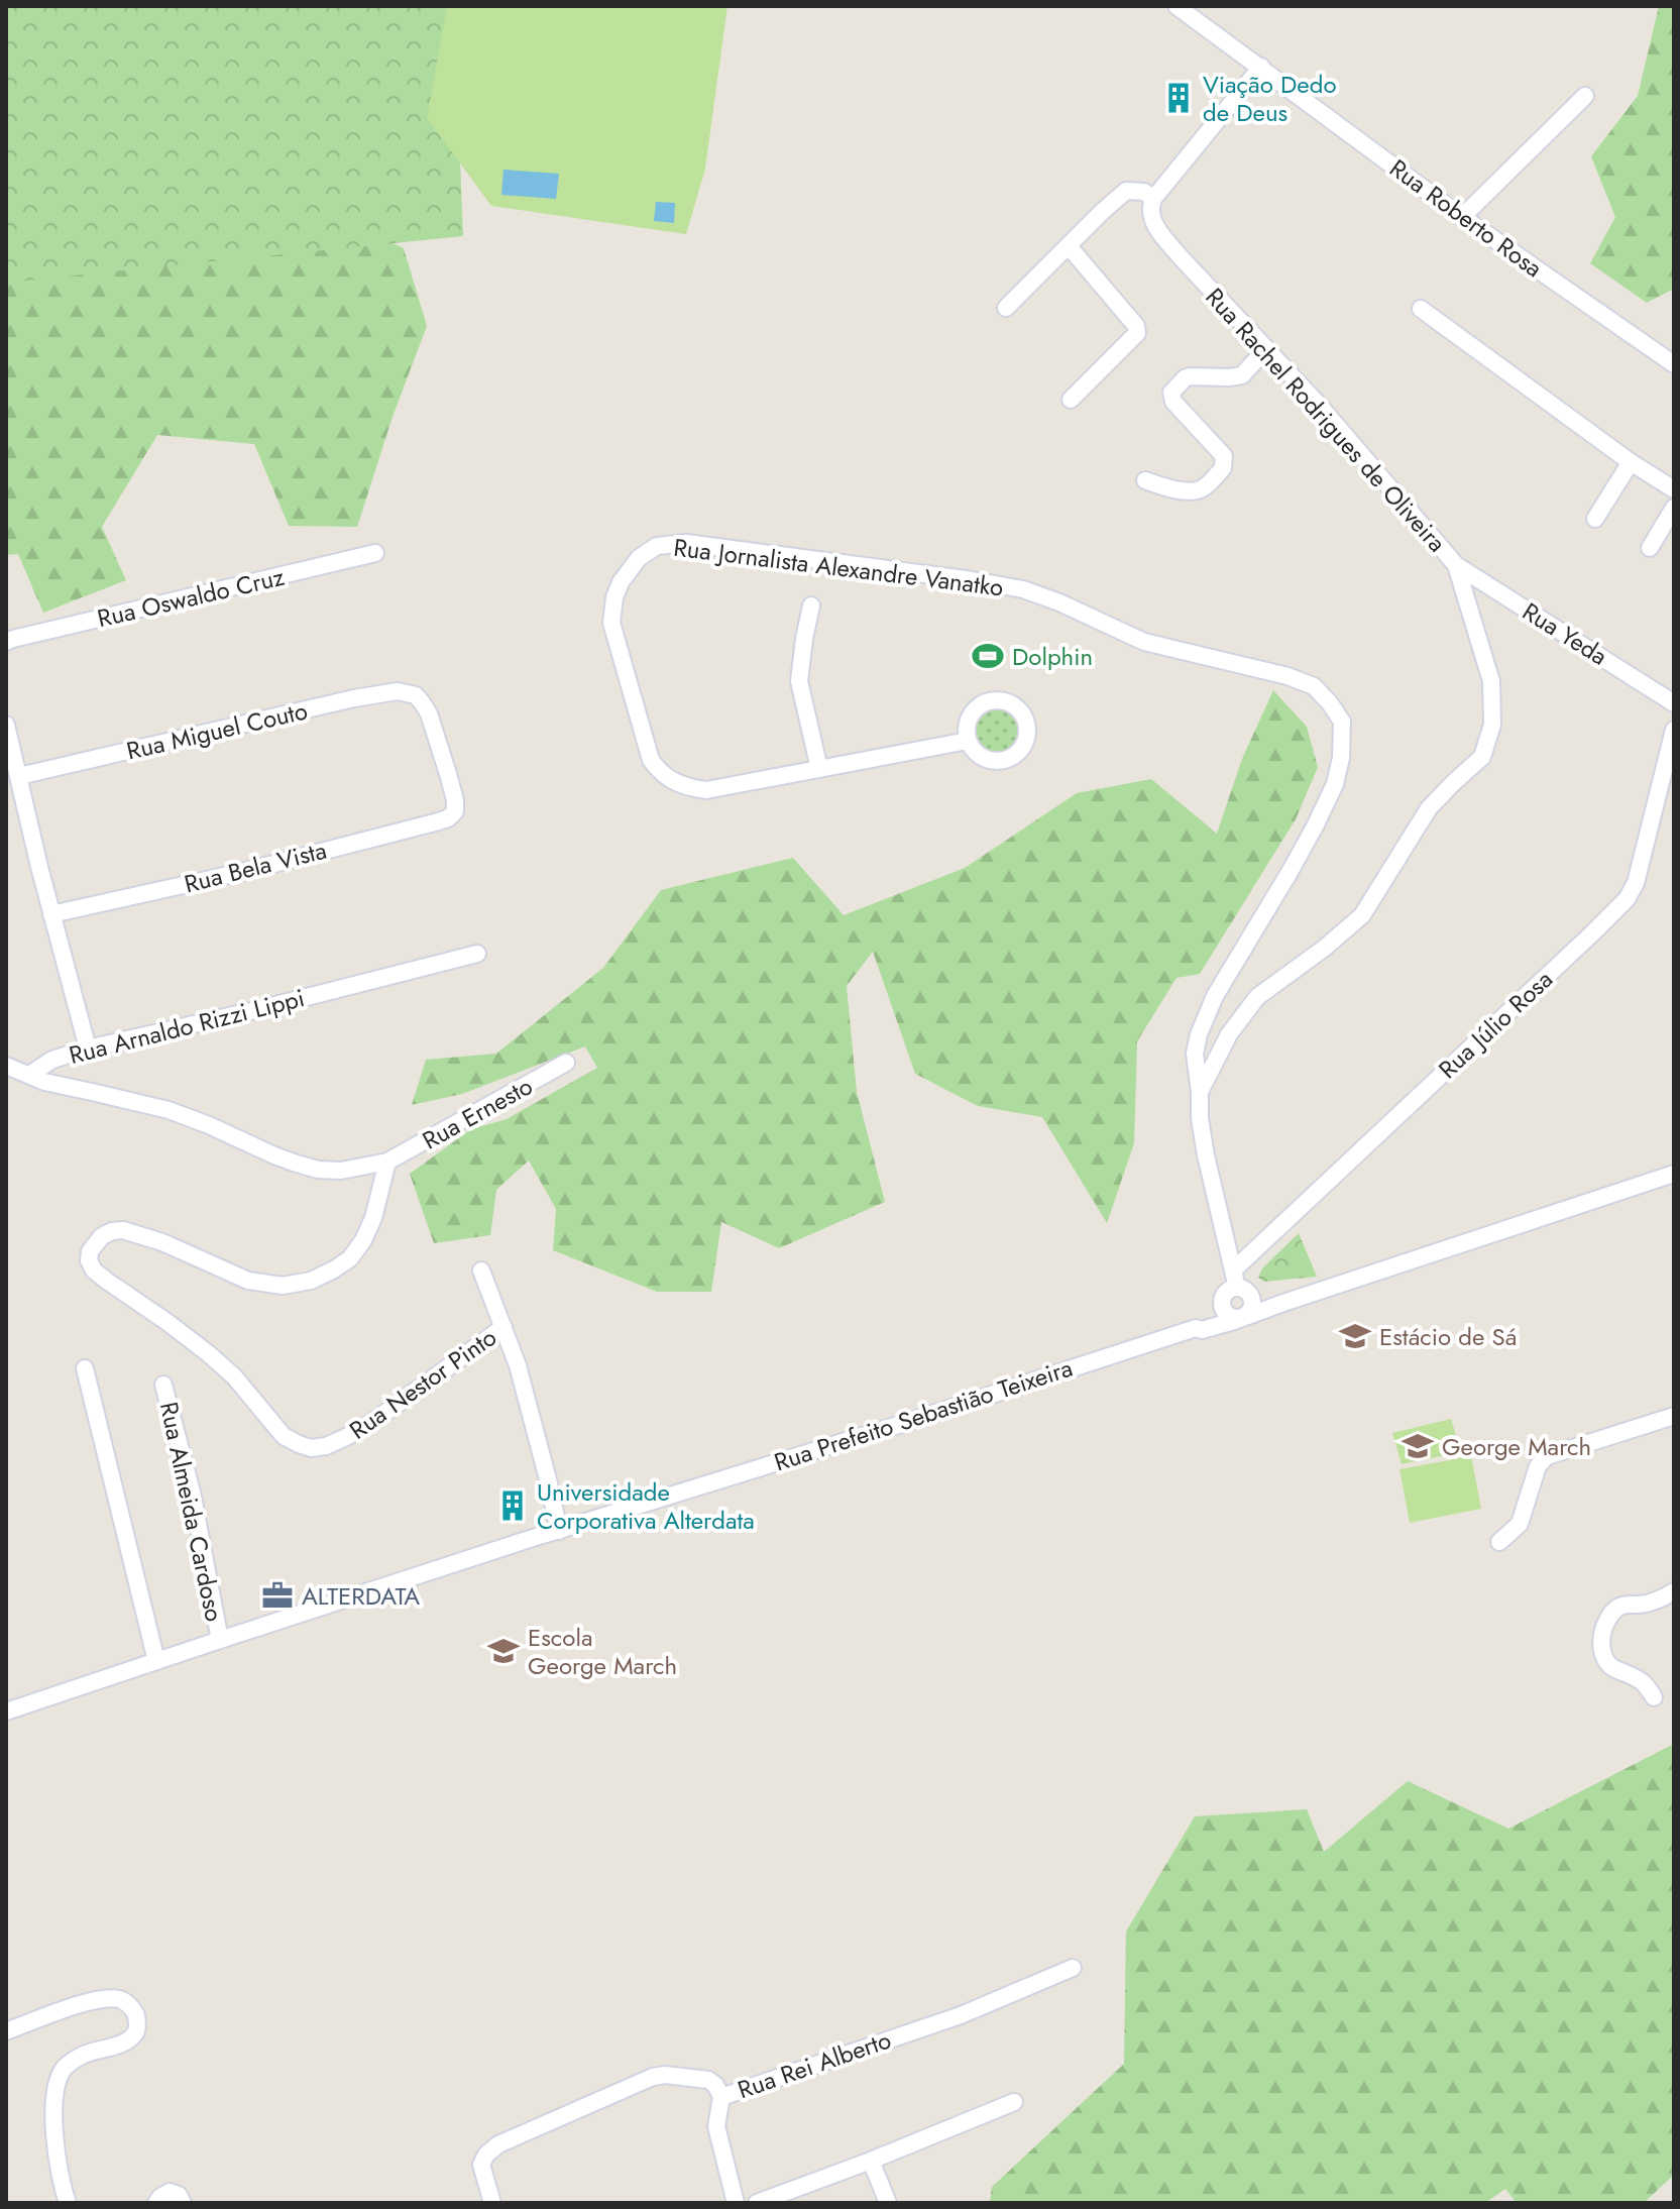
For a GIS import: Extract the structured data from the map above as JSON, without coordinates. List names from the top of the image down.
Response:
{
  "streets": {
    "street": [
      "Rua Roberto Rosa",
      "Rua Rachel Rodrigues de Oliveira",
      "Rua Jornalista Alexandre Vanatko",
      "Rua Oswaldo Cruz",
      "Rua Yeda",
      "Rua Miguel Couto",
      "Rua Bela Vista",
      "Rua Júlio Rosa",
      "Rua Arnaldo Rizzi Lippi",
      "Rua Ernesto",
      "Rua Nestor Pinto",
      "Rua Prefeito Sebastião Teixeira",
      "Rua Almeida Cardoso",
      "Rua Rei Alberto"
    ]
  },
  "crossings": [
    ["Rua Rachel Rodrigues de Oliveira", "Rua Jornalista Alexandre Vanatko"],
    ["Rua Rachel Rodrigues de Oliveira", "Rua Yeda"],
    ["Rua Miguel Couto", "Rua Bela Vista"],
    ["Rua Arnaldo Rizzi Lippi", "Rua Ernesto"],
    ["Rua Arnaldo Rizzi Lippi", "Rua Nestor Pinto"],
    ["Rua Ernesto", "Rua Nestor Pinto"],
    ["Rua Prefeito Sebastião Teixeira", "Rua Almeida Cardoso"]
  ],
  "places": {
    "building": ["Viação Dedo de Deus", "Universidade Corporativa Alterdata"],
    "sports": ["Dolphin"],
    "school or university": ["Estácio de Sá", "George March", "Escola George March"],
    "office": ["ALTERDATA"]
  }
}
